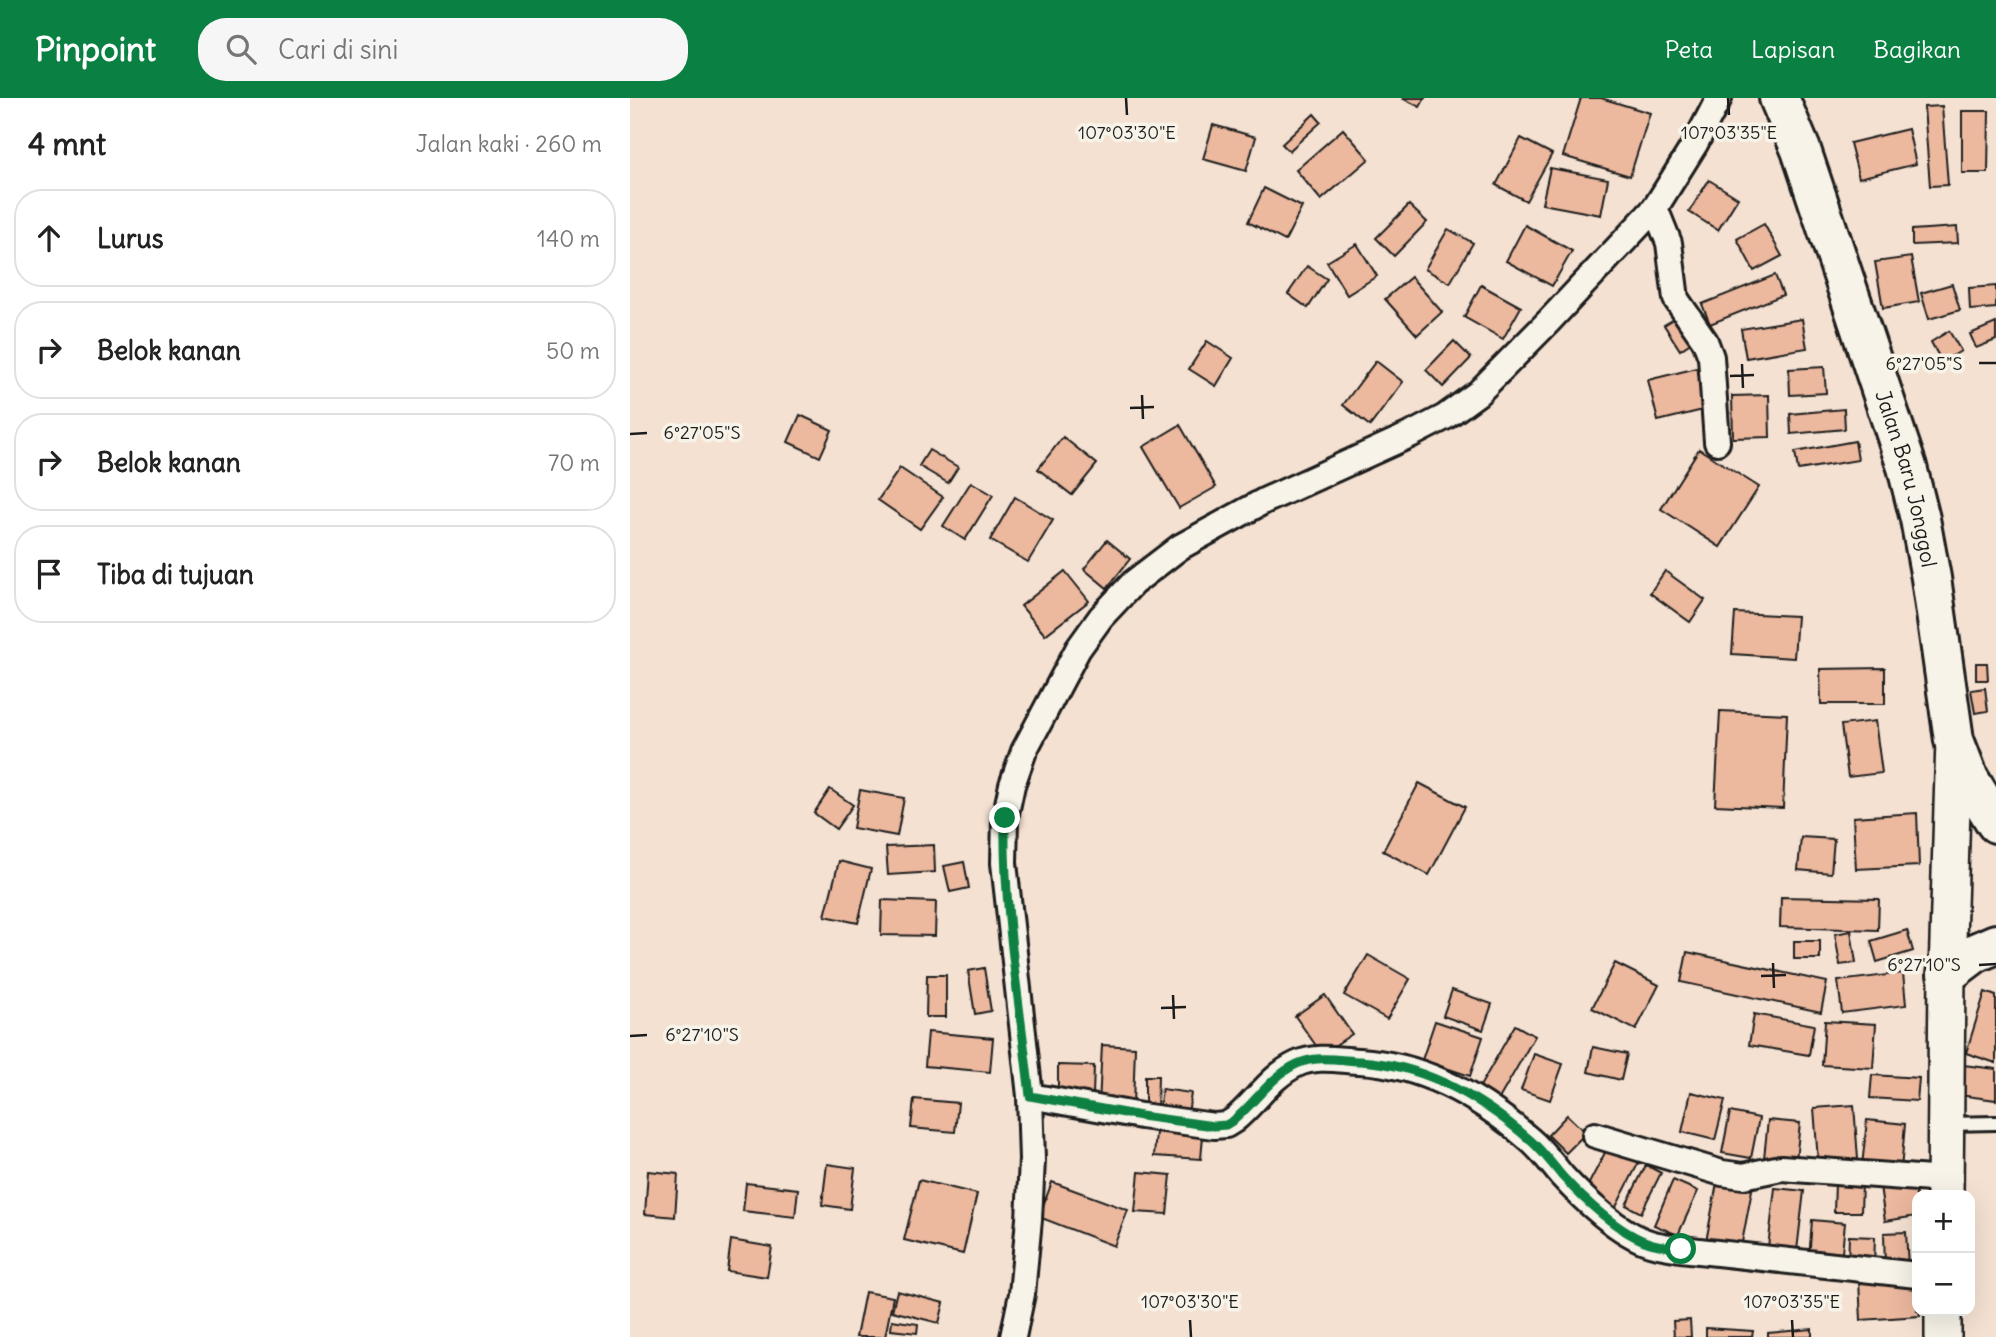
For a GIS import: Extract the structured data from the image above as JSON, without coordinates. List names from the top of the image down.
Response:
{
  "streets": {
    "main road": ["Jalan Baru Jonggol"]
  },
  "page": {
    "header": "Pinpoint",
    "search": "Cari di sini",
    "nav": ["Peta", "Lapisan", "Bagikan"],
    "heading": ["4 mnt", "Jalan kaki · 260 m"],
    "list": [
      ["Lurus", "140 m"],
      ["Belok kanan", "50 m"],
      ["Belok kanan", "70 m"],
      "Tiba di tujuan"
    ],
    "map_buttons": ["+", "−"]
  },
  "coordinates": [
    "107°03'30\"E",
    "107°03'35\"E",
    "6°27'05\"S",
    "6°27'10\"S"
  ]
}
